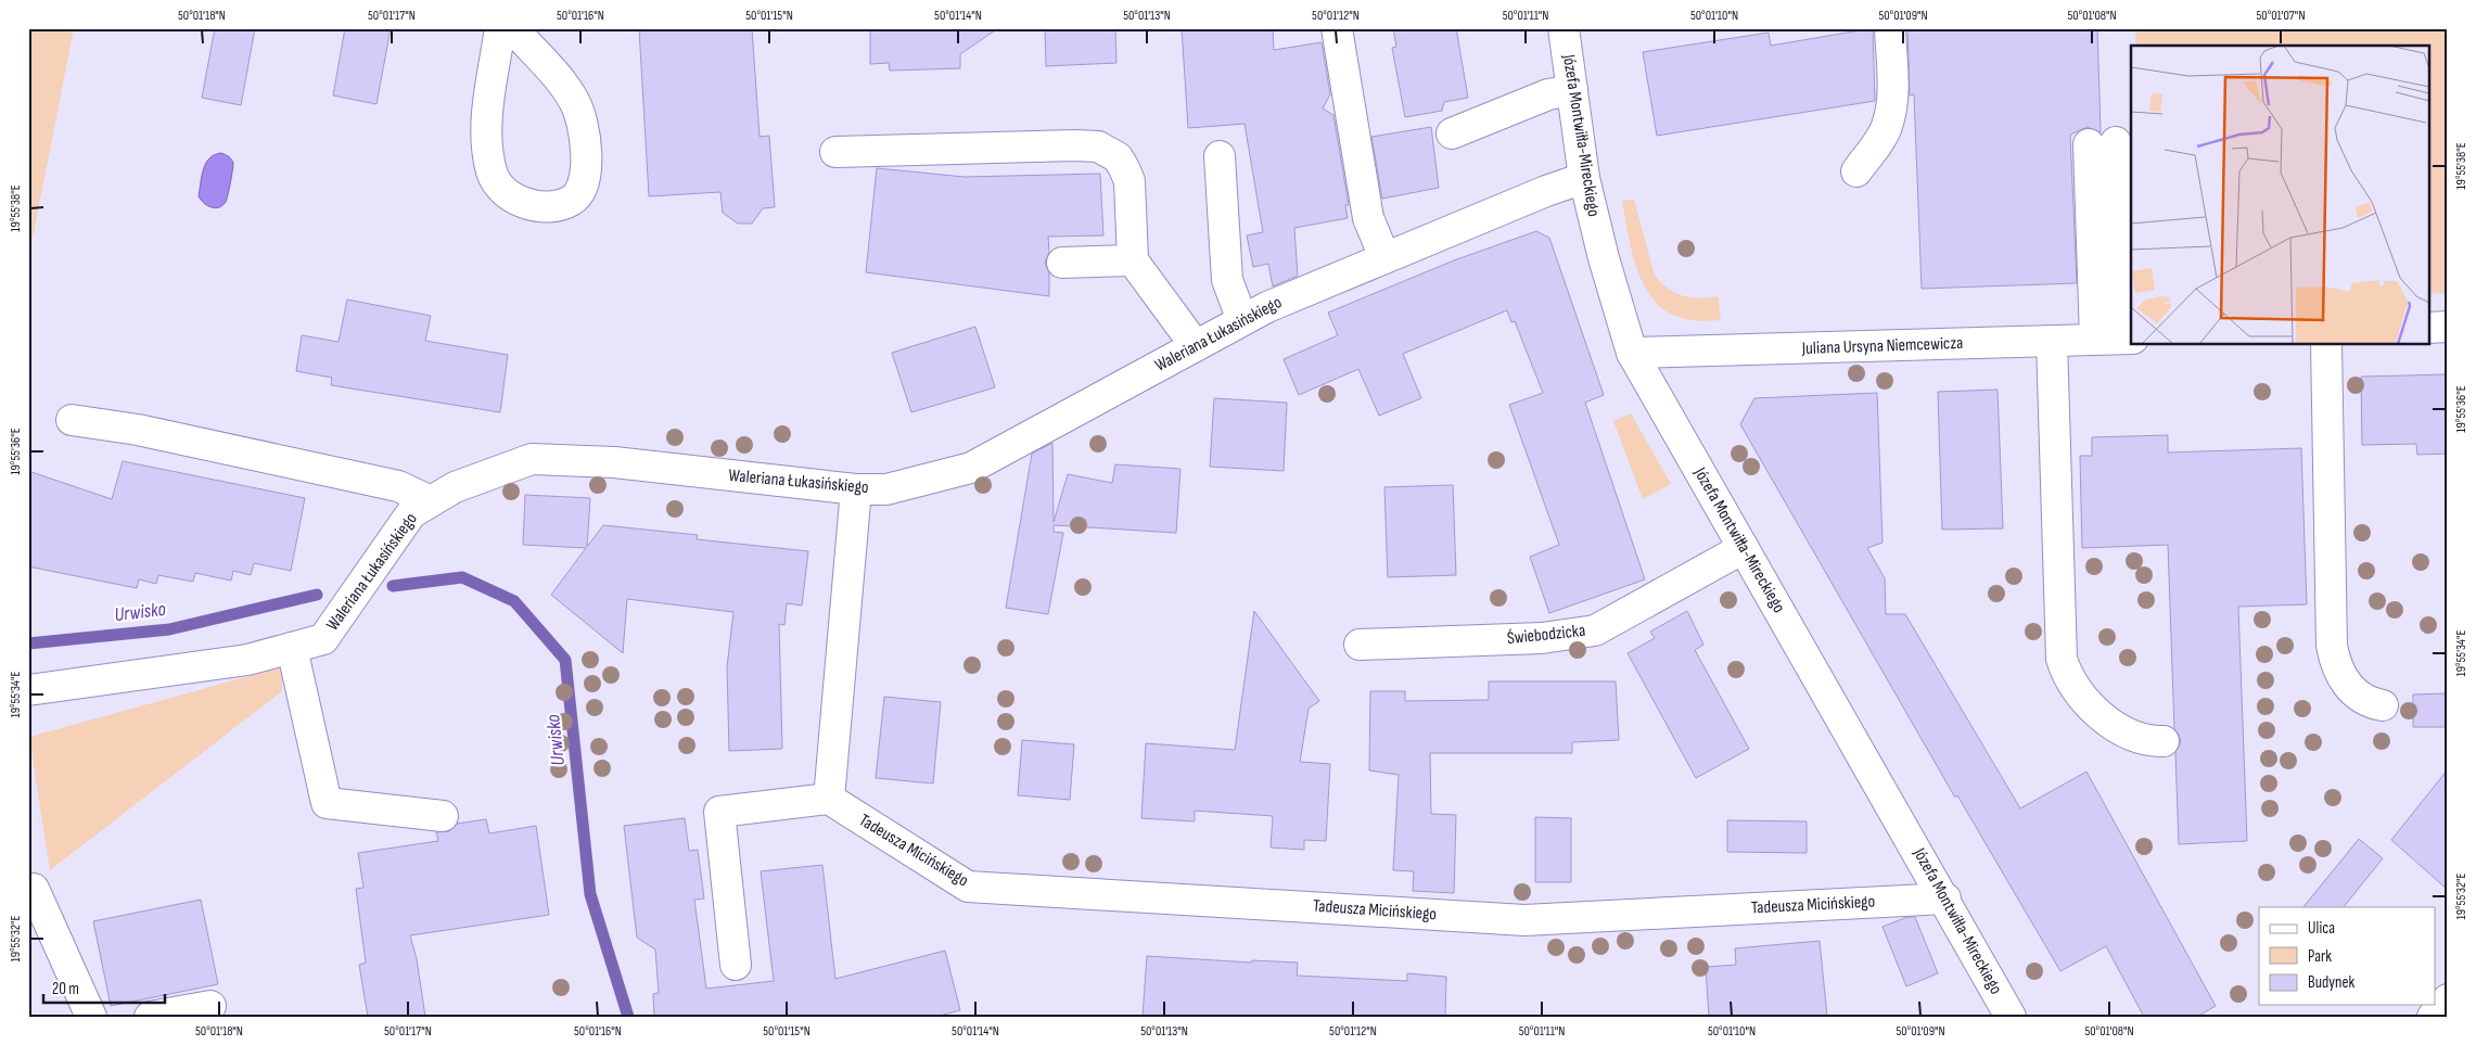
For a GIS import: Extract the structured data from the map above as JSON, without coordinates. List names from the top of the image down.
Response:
{
  "streets": {
    "street": [
      "Józefa Montwiłła-Mireckiego",
      "Waleriana Łukasińskiego",
      "Juliana Ursyna Niemcewicza",
      "Świebodzicka",
      "Tadeusza Micińskiego"
    ]
  },
  "crossings": [
    ["Józefa Montwiłła-Mireckiego", "Waleriana Łukasińskiego"],
    ["Józefa Montwiłła-Mireckiego", "Juliana Ursyna Niemcewicza"],
    ["Józefa Montwiłła-Mireckiego", "Świebodzicka"],
    ["Józefa Montwiłła-Mireckiego", "Tadeusza Micińskiego"]
  ],
  "water": ["Urwisko"],
  "legend": ["Ulica", "Park", "Budynek"],
  "scale_bar": "20 m",
  "coordinates": [
    "50°01'18\"N",
    "50°01'17\"N",
    "50°01'16\"N",
    "50°01'15\"N",
    "50°01'14\"N",
    "50°01'13\"N",
    "50°01'12\"N",
    "50°01'11\"N",
    "50°01'10\"N",
    "50°01'09\"N",
    "50°01'08\"N",
    "50°01'07\"N",
    "19°55'38\"E",
    "19°55'36\"E",
    "19°55'34\"E",
    "19°55'32\"E"
  ]
}
